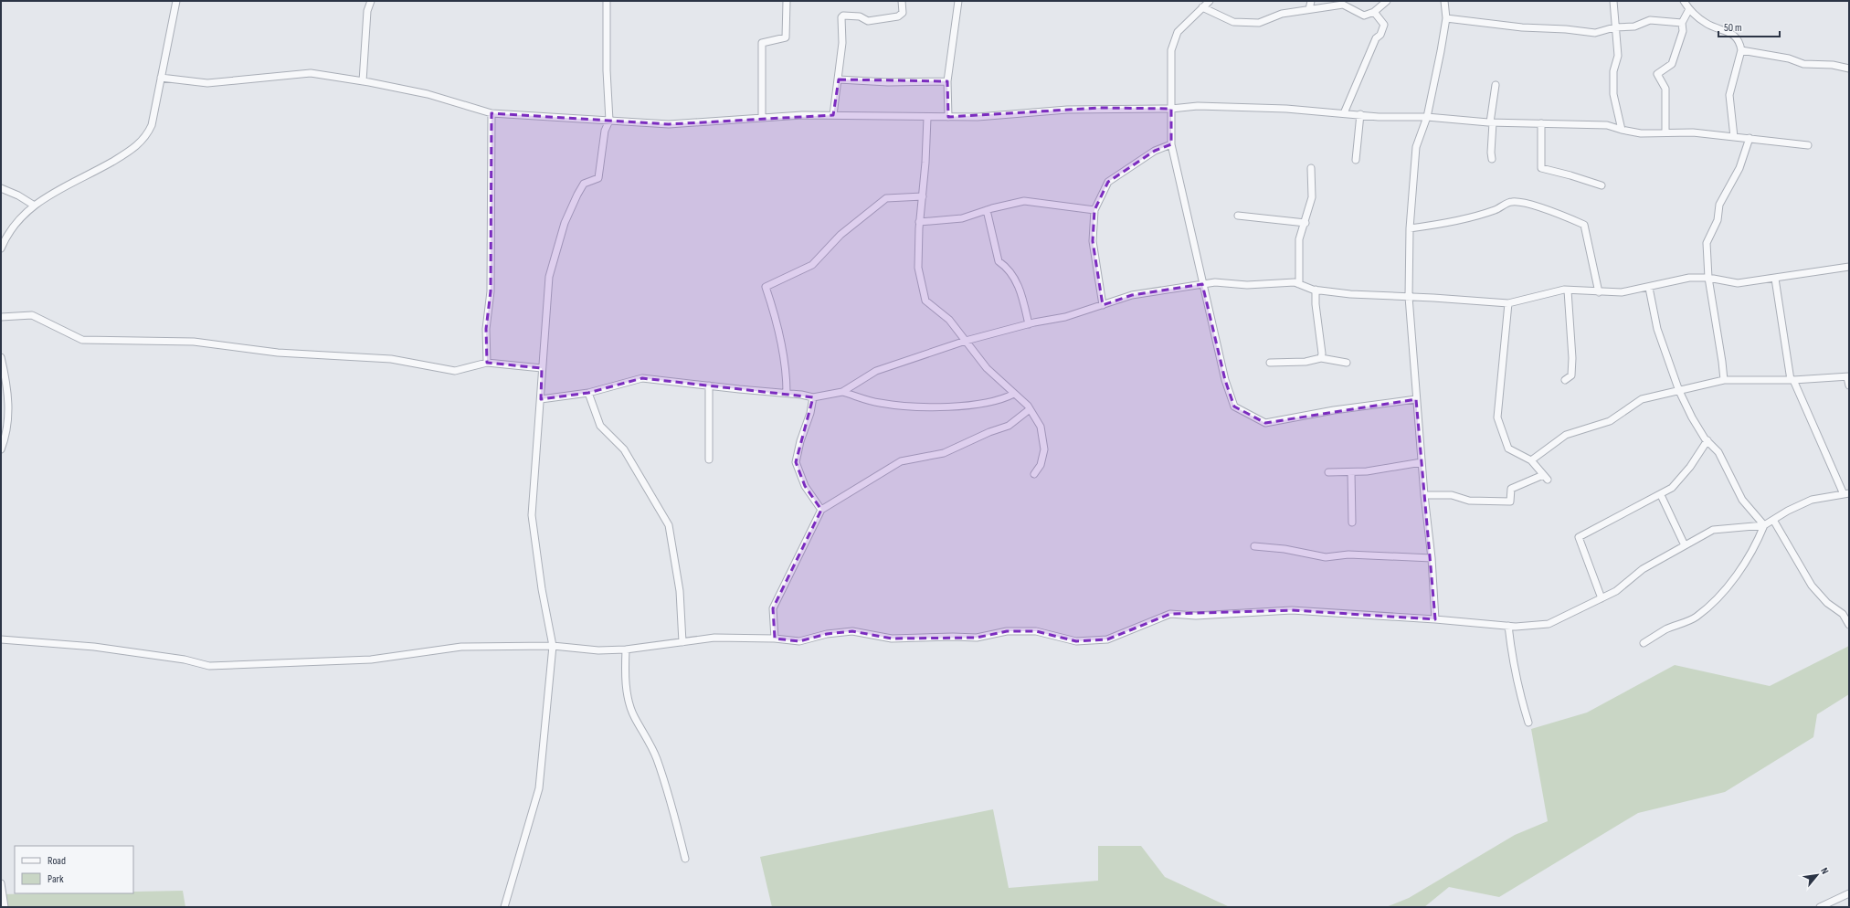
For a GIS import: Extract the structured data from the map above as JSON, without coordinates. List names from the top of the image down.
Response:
{
  "legend": ["Road", "Park"],
  "scale_bar": "50 m",
  "north": "top right"
}
